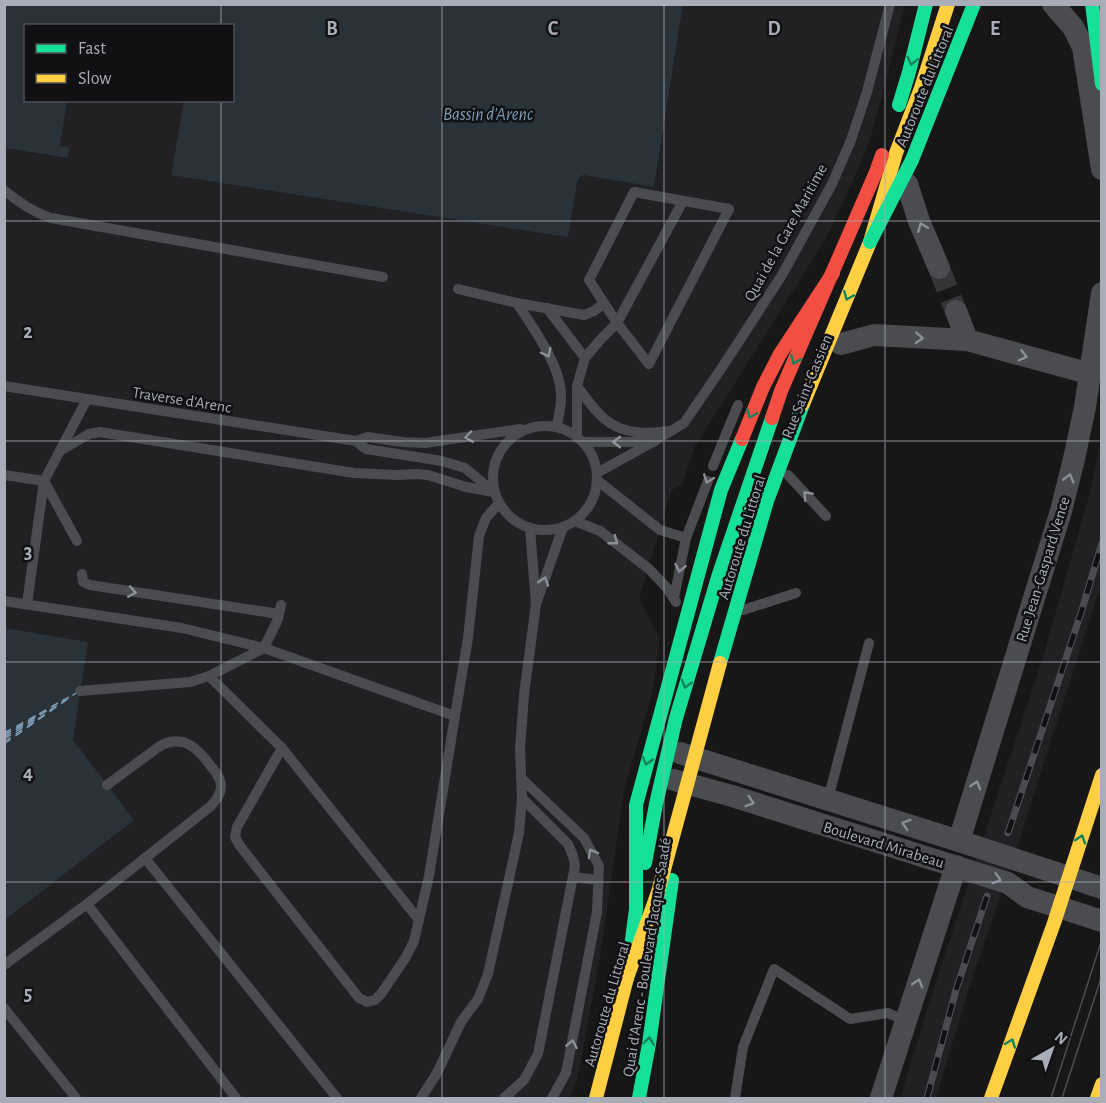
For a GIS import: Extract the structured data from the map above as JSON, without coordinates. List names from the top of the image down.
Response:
{
  "streets": {
    "main road": ["Autoroute du Littoral", "Rue Saint-Cassien", "Quai d'Arenc - Boulevard Jacques Saadé"],
    "street": ["Rue Jean-Gaspard Vence", "Boulevard Mirabeau"],
    "lane": ["Quai de la Gare Maritime", "Traverse d'Arenc"]
  },
  "crossings": [
    ["Quai de la Gare Maritime", "Traverse d'Arenc"],
    ["Rue Saint-Cassien", "Boulevard Mirabeau"],
    ["Rue Saint-Cassien", "Quai d'Arenc - Boulevard Jacques Saadé"],
    ["Rue Jean-Gaspard Vence", "Boulevard Mirabeau"],
    ["Boulevard Mirabeau", "Quai d'Arenc - Boulevard Jacques Saadé"]
  ],
  "one_way": ["Rue Jean-Gaspard Vence"],
  "water": ["Bassin d'Arenc"],
  "legend": ["Fast", "Slow"],
  "north": "top right",
  "grid": {
    "columns": [
      "B",
      "C",
      "D",
      "E"
    ],
    "rows": [
      "2",
      "3",
      "4",
      "5"
    ]
  }
}
